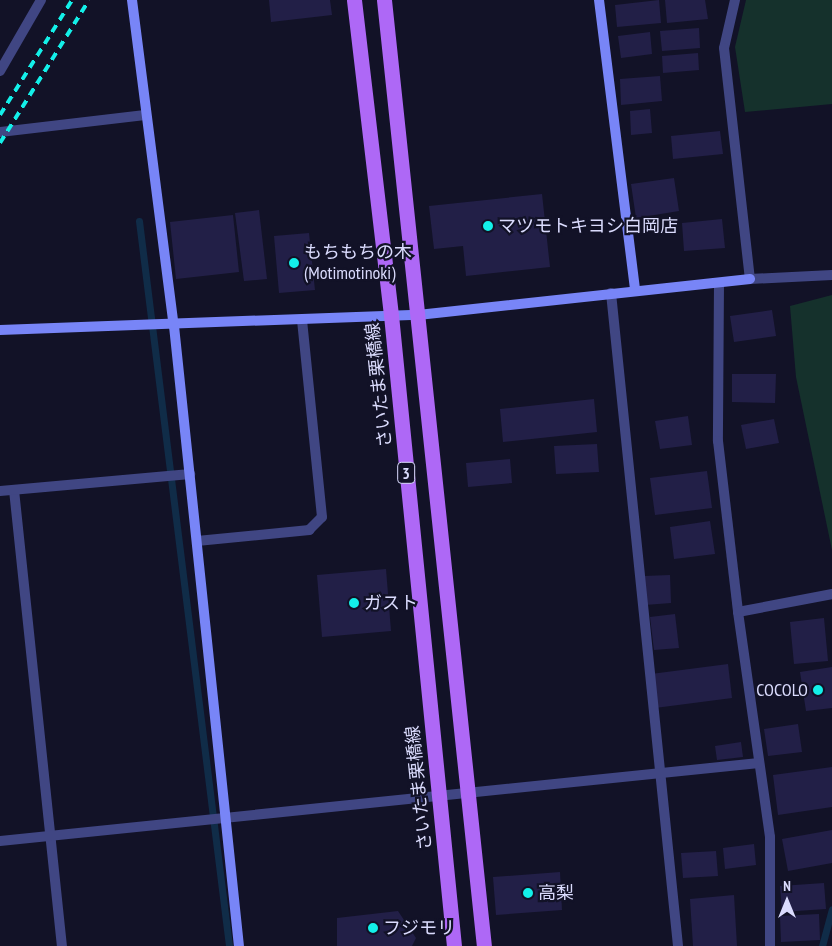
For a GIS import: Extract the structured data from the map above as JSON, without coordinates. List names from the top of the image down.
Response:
{
  "streets": {
    "main road": ["さいたま栗橋線", "3"]
  },
  "places": [
    "マツモトキヨシ白岡店",
    "もちもちの木 (Motimotinoki)",
    "ガスト",
    "COCOLO",
    "高梨",
    "フジモリ"
  ],
  "north": "top"
}
